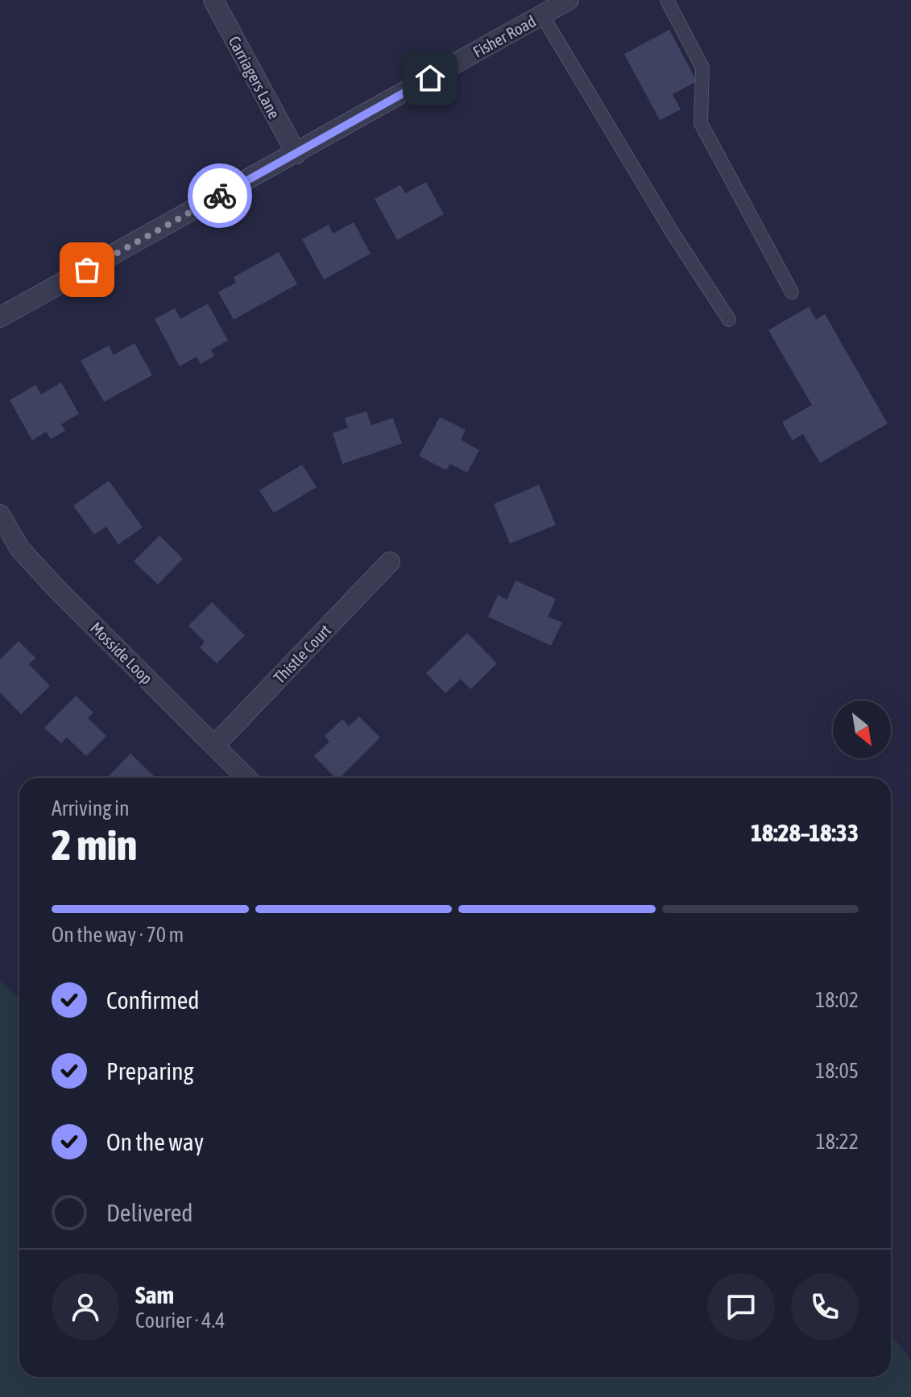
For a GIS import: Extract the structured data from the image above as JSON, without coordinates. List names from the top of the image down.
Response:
{
  "streets": {
    "street": [
      "Fisher Road",
      "Carriagers Lane",
      "Mosside Loop",
      "Thistle Court"
    ]
  },
  "crossings": [
    ["Fisher Road", "Carriagers Lane"],
    ["Mosside Loop", "Thistle Court"]
  ],
  "north": "bottom right",
  "page": {
    "heading": ["2 min", "Arriving in", "18:28–18:33"],
    "panel": ["Sam", "Courier · 4.4"],
    "bar": "On the way · 70 m",
    "list": [
      ["Confirmed", "18:02"],
      ["Preparing", "18:05"],
      ["On the way", "18:22"],
      "Delivered"
    ]
  }
}
